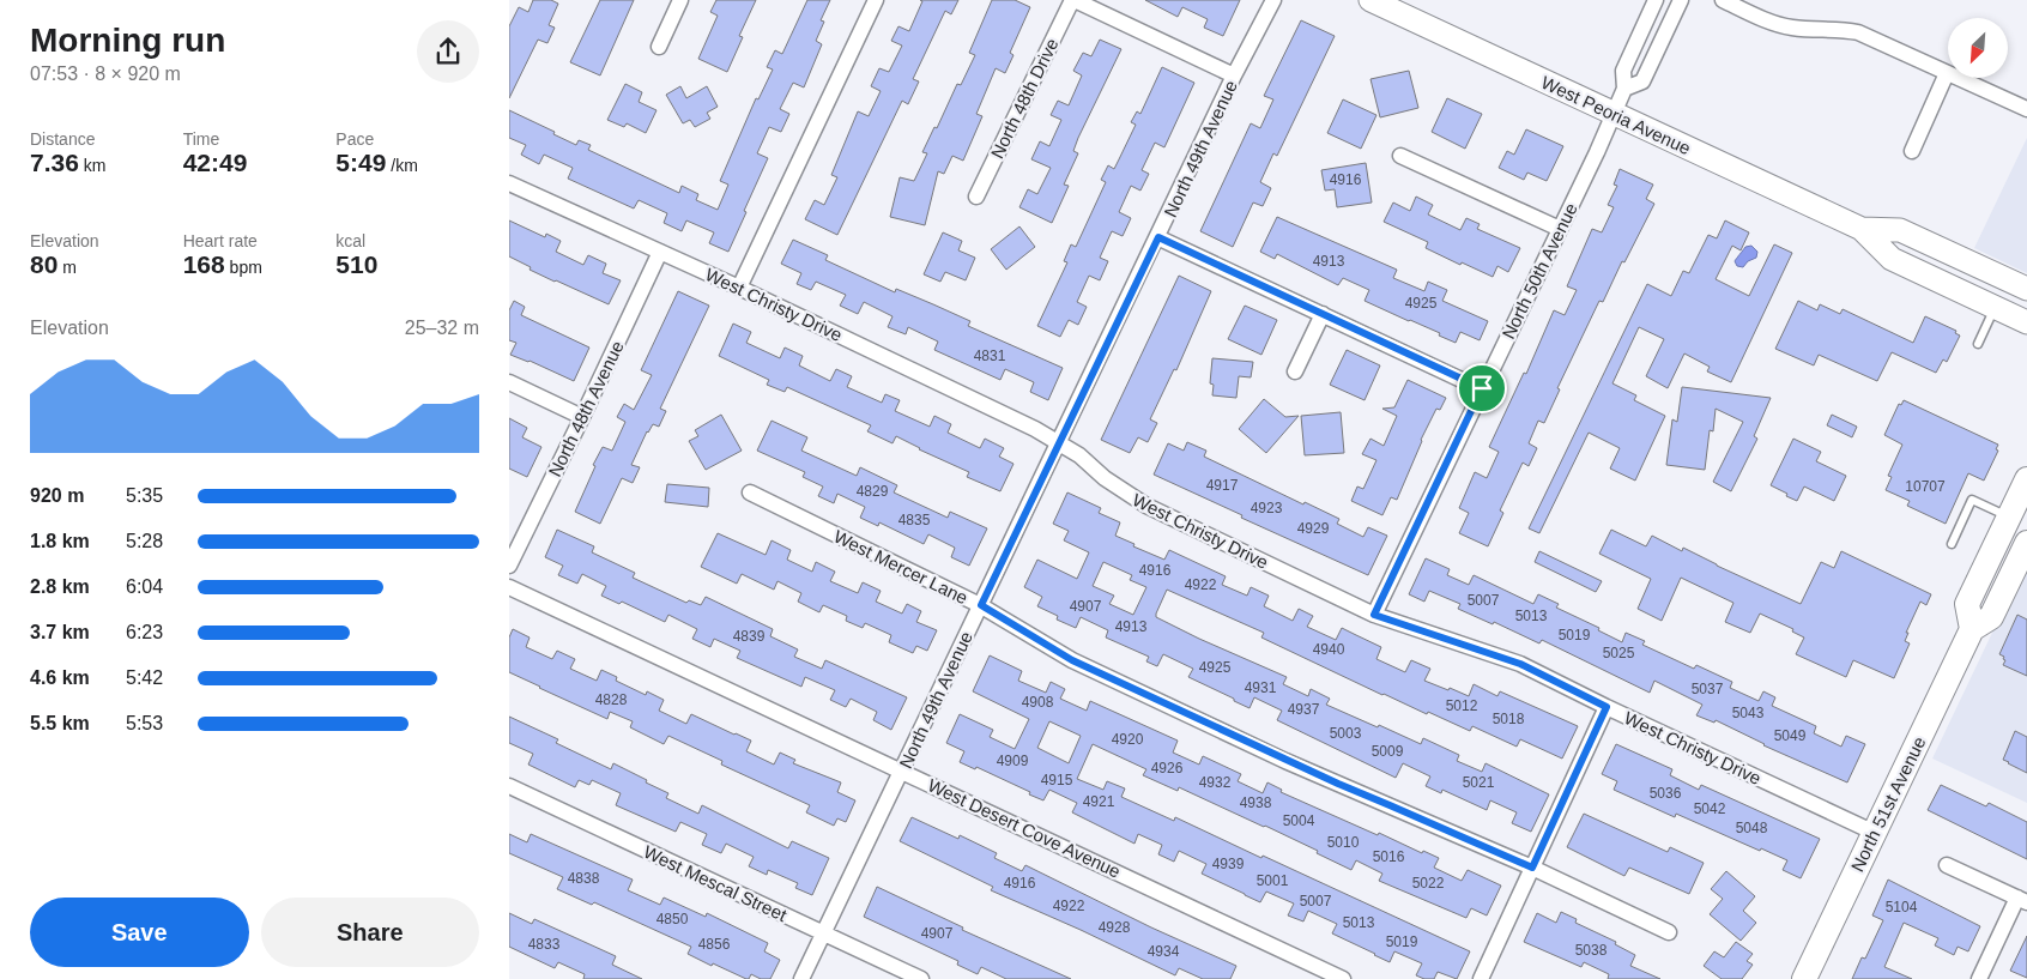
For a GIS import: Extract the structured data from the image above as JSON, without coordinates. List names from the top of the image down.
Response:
{
  "streets": {
    "main road": ["West Peoria Avenue", "North 51st Avenue"],
    "street": [
      "North 48th Drive",
      "North 49th Avenue",
      "North 50th Avenue",
      "West Christy Drive",
      "North 48th Avenue",
      "West Mercer Lane",
      "West Desert Cove Avenue",
      "West Mescal Street"
    ]
  },
  "crossings": [
    ["West Peoria Avenue", "North 50th Avenue"],
    ["North 49th Avenue", "West Christy Drive"],
    ["North 49th Avenue", "West Mercer Lane"],
    ["North 49th Avenue", "West Desert Cove Avenue"],
    ["North 49th Avenue", "West Mescal Street"],
    ["North 50th Avenue", "West Christy Drive"],
    ["West Christy Drive", "North 48th Avenue"],
    ["West Christy Drive", "North 51st Avenue"]
  ],
  "house_numbers": [
    "4916",
    "4913",
    "4925",
    "4831",
    "4917",
    "10707",
    "4829",
    "4923",
    "4835",
    "4929",
    "4916",
    "4922",
    "5007",
    "4907",
    "5013",
    "4913",
    "5019",
    "4839",
    "4940",
    "5025",
    "4925",
    "4931",
    "5037",
    "4828",
    "4908",
    "5012",
    "4937",
    "5043",
    "5018",
    "5003",
    "5049",
    "4920",
    "5009",
    "4909",
    "4926",
    "4915",
    "4932",
    "5021",
    "5036",
    "4921",
    "4938",
    "5042",
    "5004",
    "5048",
    "5010",
    "5016",
    "4939",
    "4838",
    "5001",
    "4916",
    "5022",
    "5007",
    "4922",
    "5104",
    "4850",
    "5013",
    "4928",
    "4907",
    "5019",
    "4833",
    "4856",
    "5038",
    "4934"
  ],
  "north": "bottom left",
  "page": {
    "heading": ["Morning run", "07:53 · 8 × 920 m"],
    "stats": [
      ["Distance", "7.36 km"],
      ["Time", "42:49"],
      ["Pace", "5:49 /km"],
      ["Elevation", "80 m"],
      ["Heart rate", "168 bpm"],
      ["kcal", "510"]
    ],
    "chart": ["Elevation", "25–32 m"],
    "list": [
      {
        "name": "920 m",
        "note": "5:35"
      },
      {
        "name": "1.8 km",
        "note": "5:28"
      },
      {
        "name": "2.8 km",
        "note": "6:04"
      },
      {
        "name": "3.7 km",
        "note": "6:23"
      },
      {
        "name": "4.6 km",
        "note": "5:42"
      },
      {
        "name": "5.5 km",
        "note": "5:53"
      }
    ],
    "buttons": ["Save", "Share"]
  }
}
